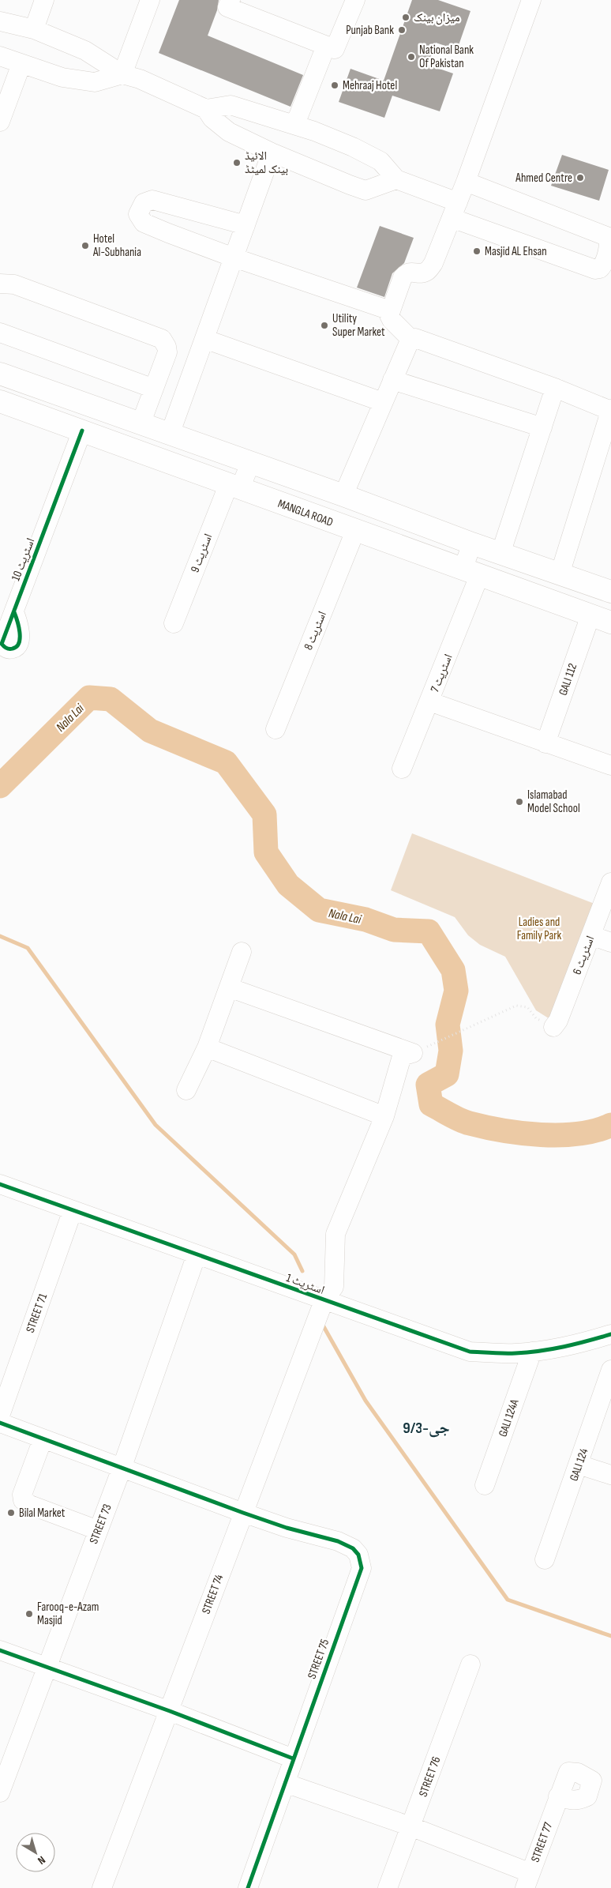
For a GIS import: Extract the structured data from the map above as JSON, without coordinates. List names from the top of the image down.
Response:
{
  "streets": {
    "main road": ["MANGLA ROAD"],
    "street": [
      "اسٹریٹ 9",
      "اسٹریٹ 10",
      "اسٹریٹ 8",
      "اسٹریٹ 7",
      "GALI 112",
      "اسٹریٹ 6",
      "اسٹریٹ 1",
      "STREET 71",
      "GALI 124A",
      "GALI 124",
      "STREET 73",
      "STREET 74",
      "STREET 75",
      "STREET 76",
      "STREET 77"
    ]
  },
  "crossings": [
    ["MANGLA ROAD", "اسٹریٹ 9"],
    ["MANGLA ROAD", "اسٹریٹ 10"],
    ["MANGLA ROAD", "اسٹریٹ 8"],
    ["MANGLA ROAD", "اسٹریٹ 7"],
    ["MANGLA ROAD", "GALI 112"],
    ["اسٹریٹ 1", "STREET 71"],
    ["اسٹریٹ 1", "GALI 124A"],
    ["اسٹریٹ 1", "STREET 73"],
    ["اسٹریٹ 1", "STREET 74"],
    ["STREET 73", "STREET 75"],
    ["STREET 74", "STREET 75"]
  ],
  "districts": ["جی-9/3"],
  "water": ["Nala Lai"],
  "parks": ["Ladies and Family Park"],
  "places": [
    "میزان بینک",
    "Punjab Bank",
    "National Bank Of Pakistan",
    "Mehraaj Hotel",
    "الائیڈ بینک لمیٹڈ",
    "Ahmed Centre",
    "Hotel Al-Subhania",
    "Masjid AL Ehsan",
    "Utility Super Market",
    "Islamabad Model School",
    "Bilal Market",
    "Farooq-e-Azam Masjid"
  ],
  "north": "bottom right"
}
